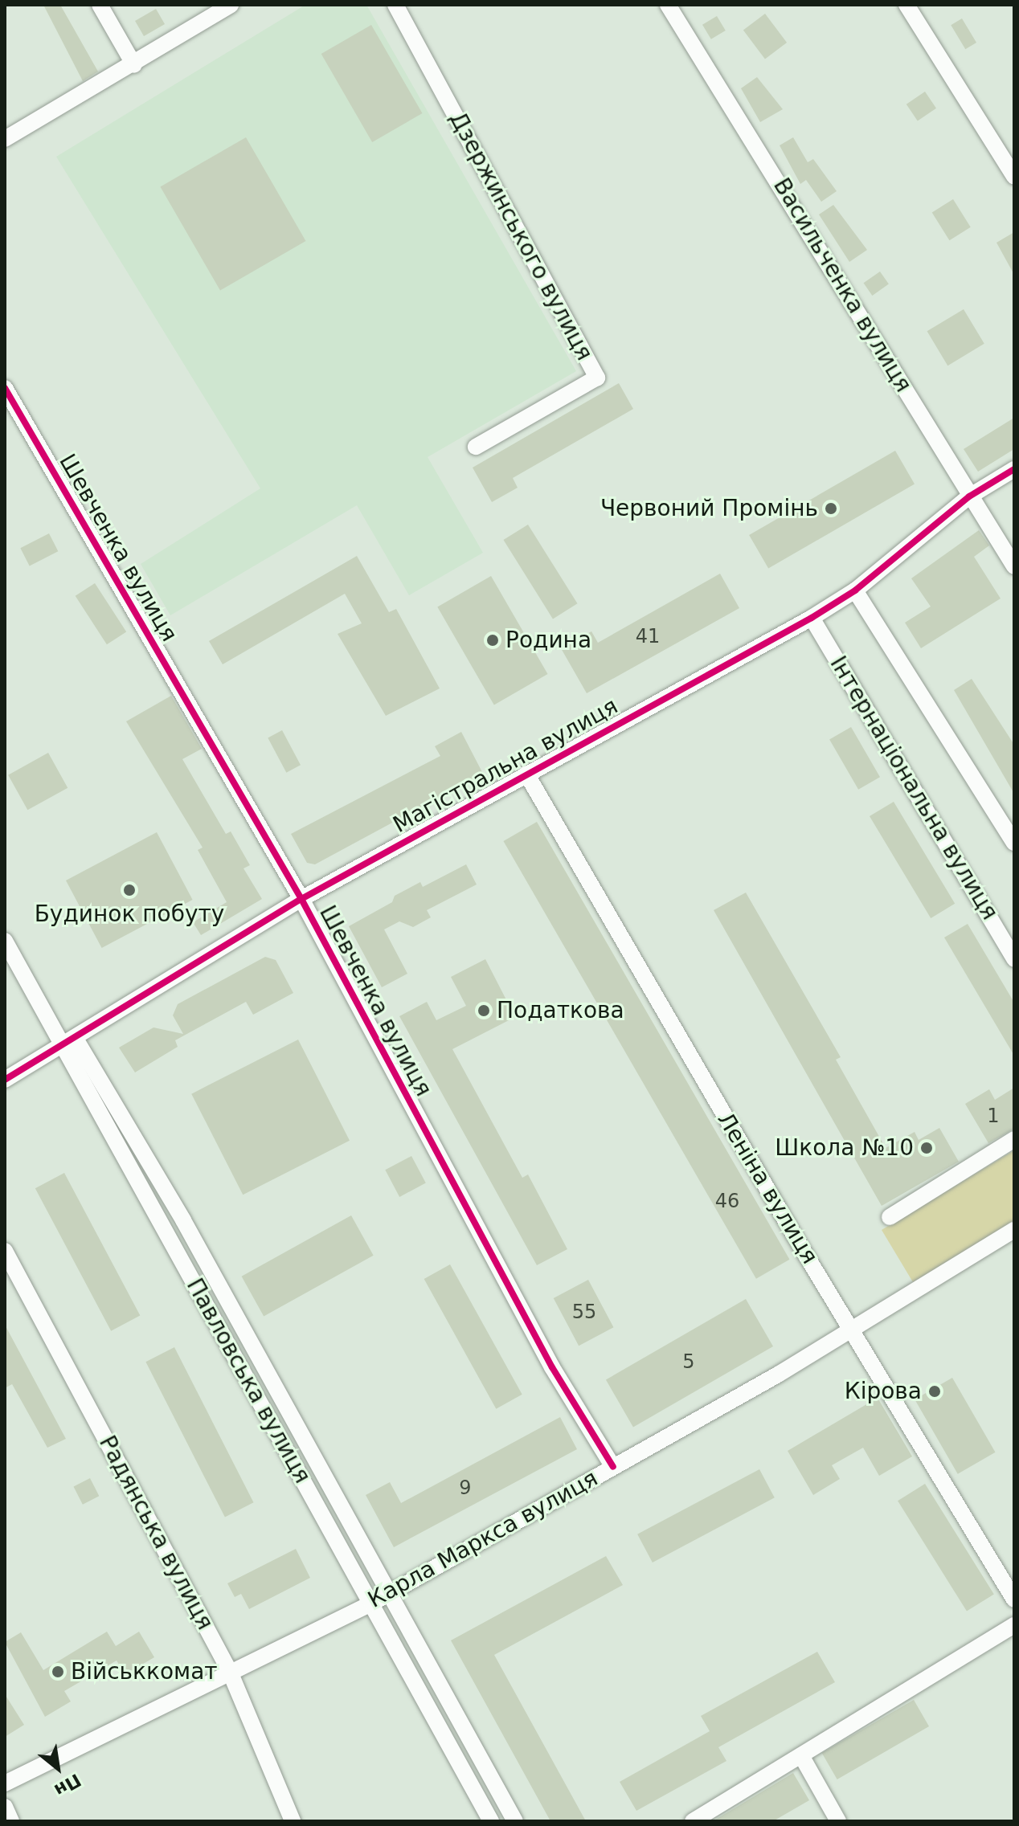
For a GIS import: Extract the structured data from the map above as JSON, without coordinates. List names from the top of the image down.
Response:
{
  "streets": {
    "street": [
      "Дзержинського вулиця",
      "Васильченка вулиця",
      "Шевченка вулиця",
      "Магістральна вулиця",
      "Інтернаціональна вулиця",
      "Леніна вулиця",
      "Павловська вулиця",
      "Радянська вулиця",
      "Карла Маркса вулиця"
    ]
  },
  "crossings": [
    ["Васильченка вулиця", "Магістральна вулиця"],
    ["Шевченка вулиця", "Магістральна вулиця"],
    ["Шевченка вулиця", "Карла Маркса вулиця"],
    ["Магістральна вулиця", "Інтернаціональна вулиця"],
    ["Магістральна вулиця", "Леніна вулиця"],
    ["Магістральна вулиця", "Павловська вулиця"],
    ["Леніна вулиця", "Карла Маркса вулиця"],
    ["Павловська вулиця", "Карла Маркса вулиця"],
    ["Радянська вулиця", "Карла Маркса вулиця"]
  ],
  "places": [
    "Червоний Промінь",
    "Родина",
    "Будинок побуту",
    "Податкова",
    "Школа №10",
    "Кірова",
    "Військкомат"
  ],
  "house_numbers": [
    "41",
    "1",
    "46",
    "55",
    "5",
    "9"
  ],
  "north": "bottom right"
}
